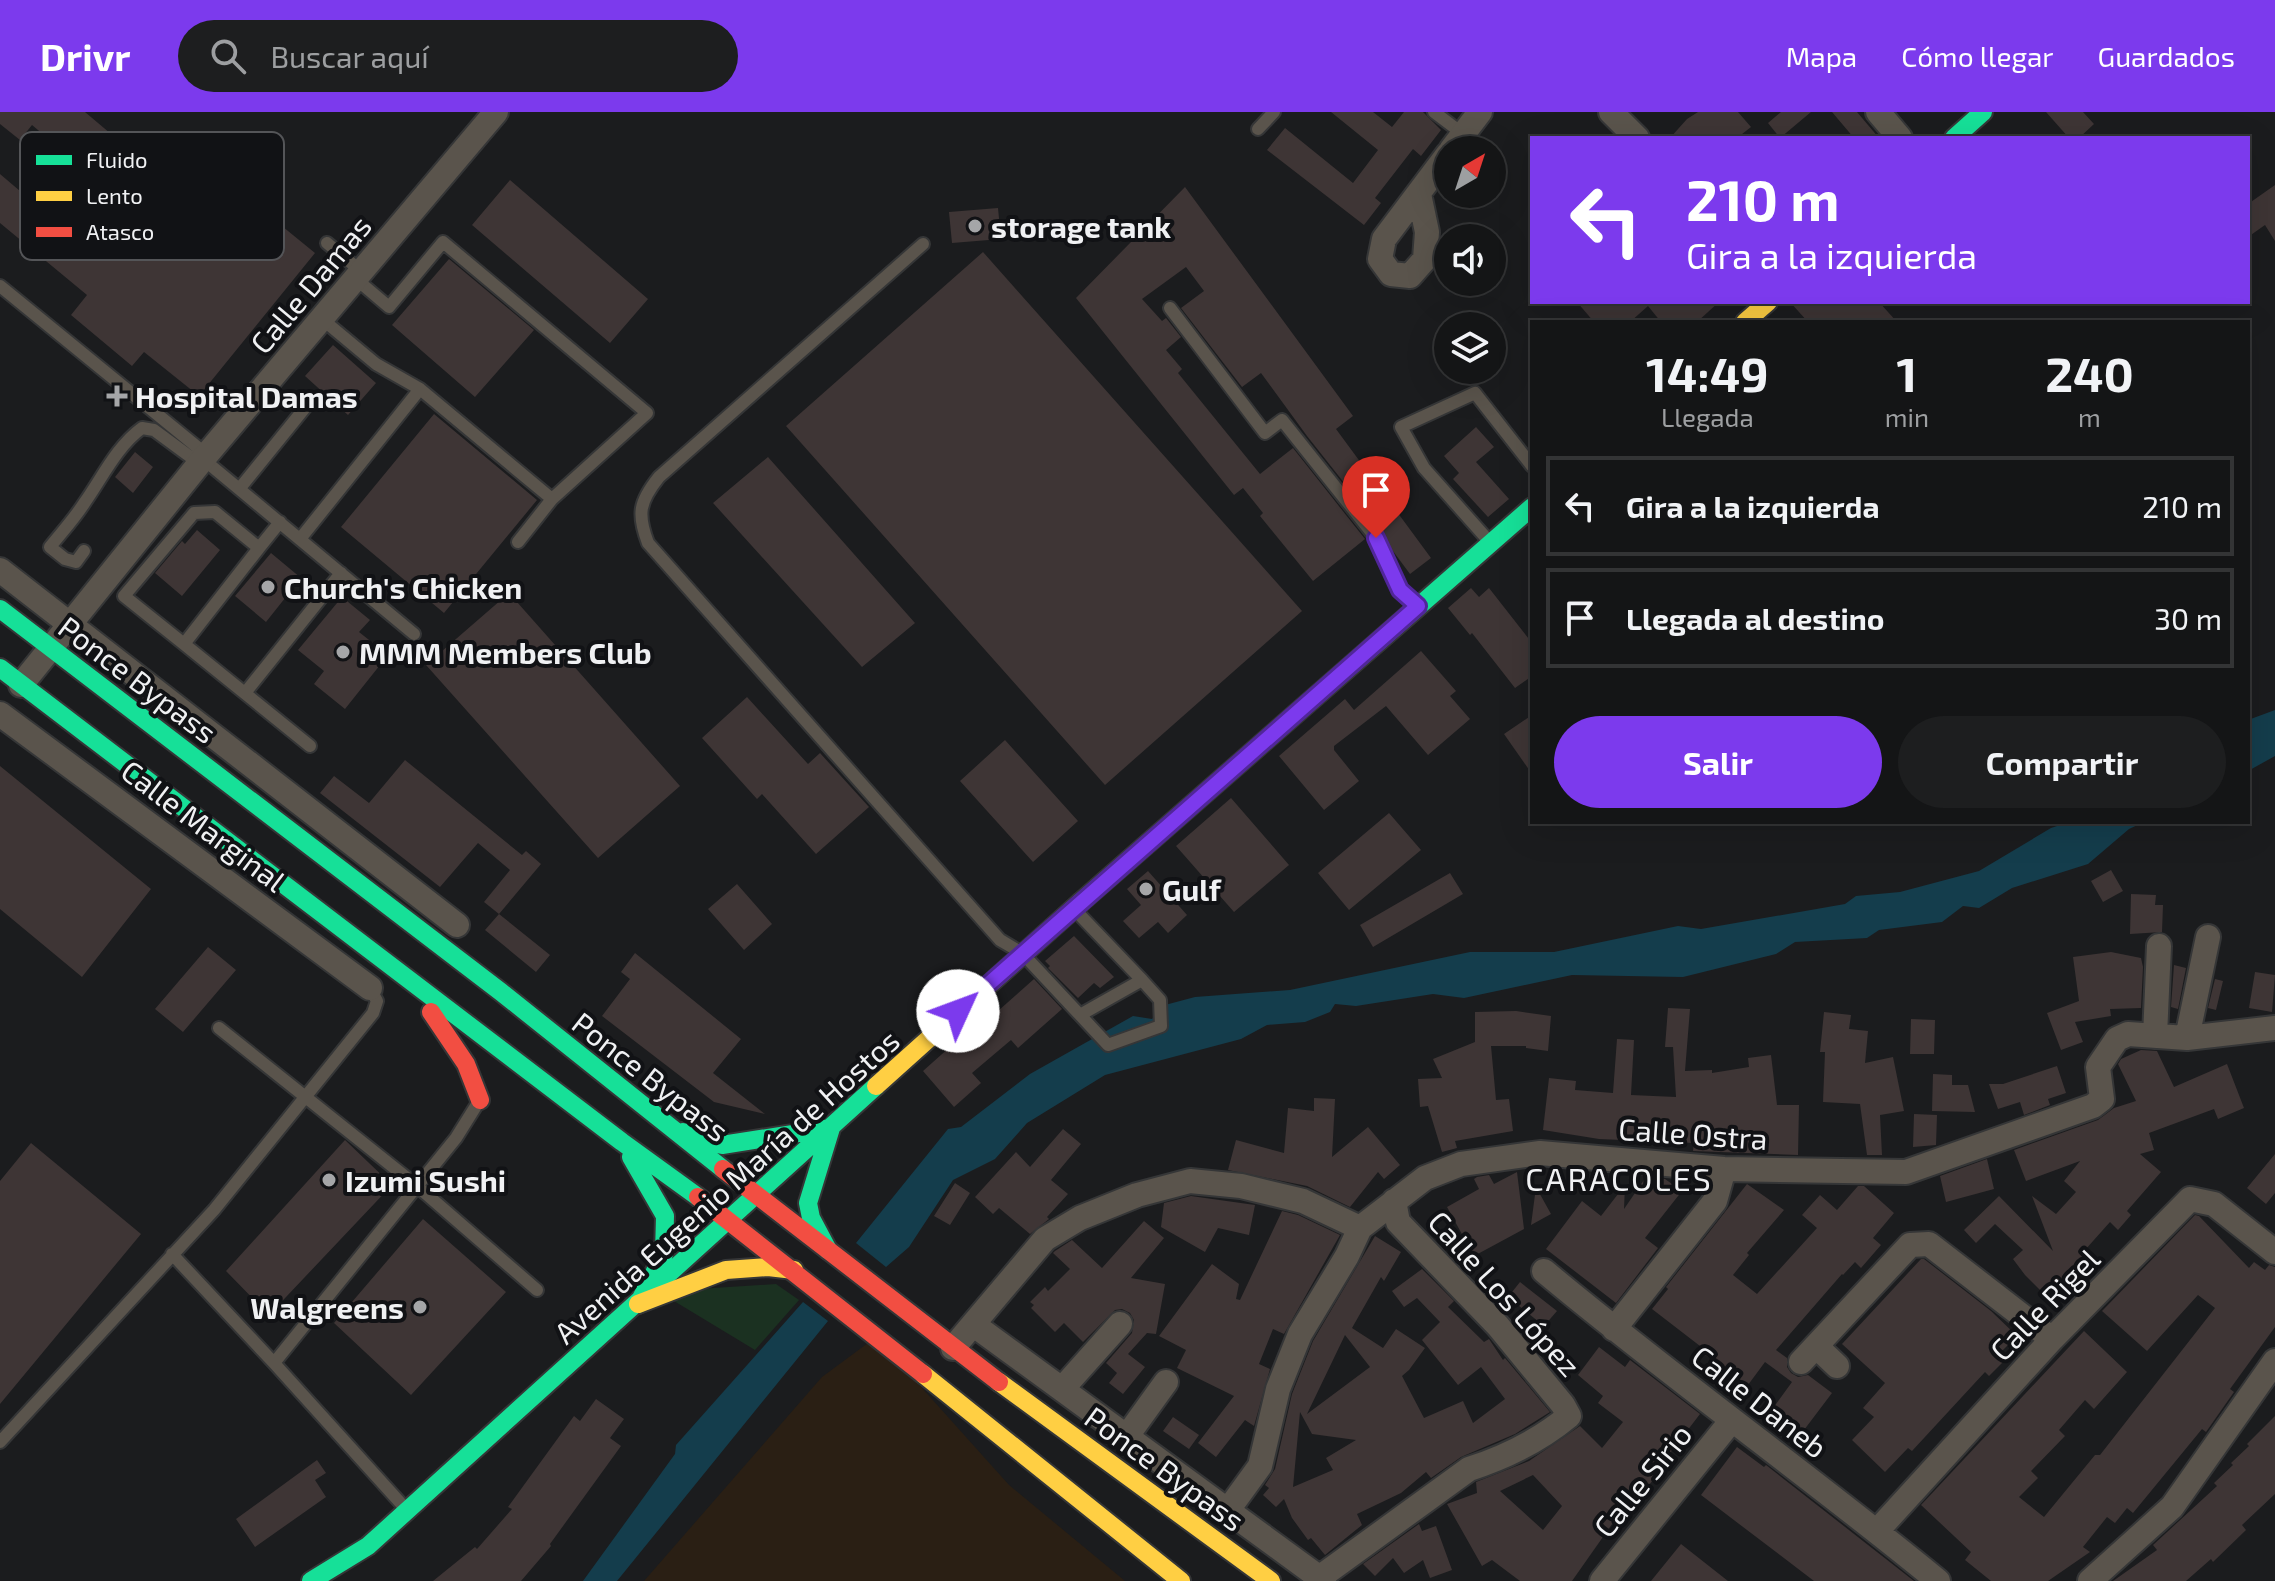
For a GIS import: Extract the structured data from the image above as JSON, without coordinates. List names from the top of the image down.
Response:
{
  "streets": {
    "main road": ["Ponce Bypass", "Avenida Eugenio María de Hostos"],
    "street": [
      "Calle Damas",
      "Calle Marginal",
      "Calle Ostra",
      "Calle Los López",
      "Calle Rigel",
      "Calle Daneb",
      "Calle Sirio"
    ]
  },
  "crossings": [
    ["Calle Damas", "Ponce Bypass"],
    ["Ponce Bypass", "Avenida Eugenio María de Hostos"],
    ["Calle Ostra", "Calle Los López"],
    ["Calle Rigel", "Calle Daneb"],
    ["Calle Daneb", "Calle Sirio"]
  ],
  "districts": ["CARACOLES"],
  "places": {
    "other": [
      "storage tank",
      "Church's Chicken",
      "MMM Members Club",
      "Gulf",
      "Izumi Sushi",
      "Walgreens"
    ],
    "health": ["Hospital Damas"]
  },
  "legend": ["Fluido", "Lento", "Atasco"],
  "north": "top right",
  "page": {
    "header": "Drivr",
    "search": "Buscar aquí",
    "nav": ["Mapa", "Cómo llegar", "Guardados"],
    "turn": ["210 m", "Gira a la izquierda"],
    "eta": [
      "14:49",
      "Llegada",
      "1",
      "min",
      "240",
      "m"
    ],
    "list": [
      {
        "name": "Gira a la izquierda",
        "value": "210 m"
      },
      {
        "name": "Llegada al destino",
        "value": "30 m"
      }
    ],
    "buttons": ["Salir", "Compartir"]
  }
}
